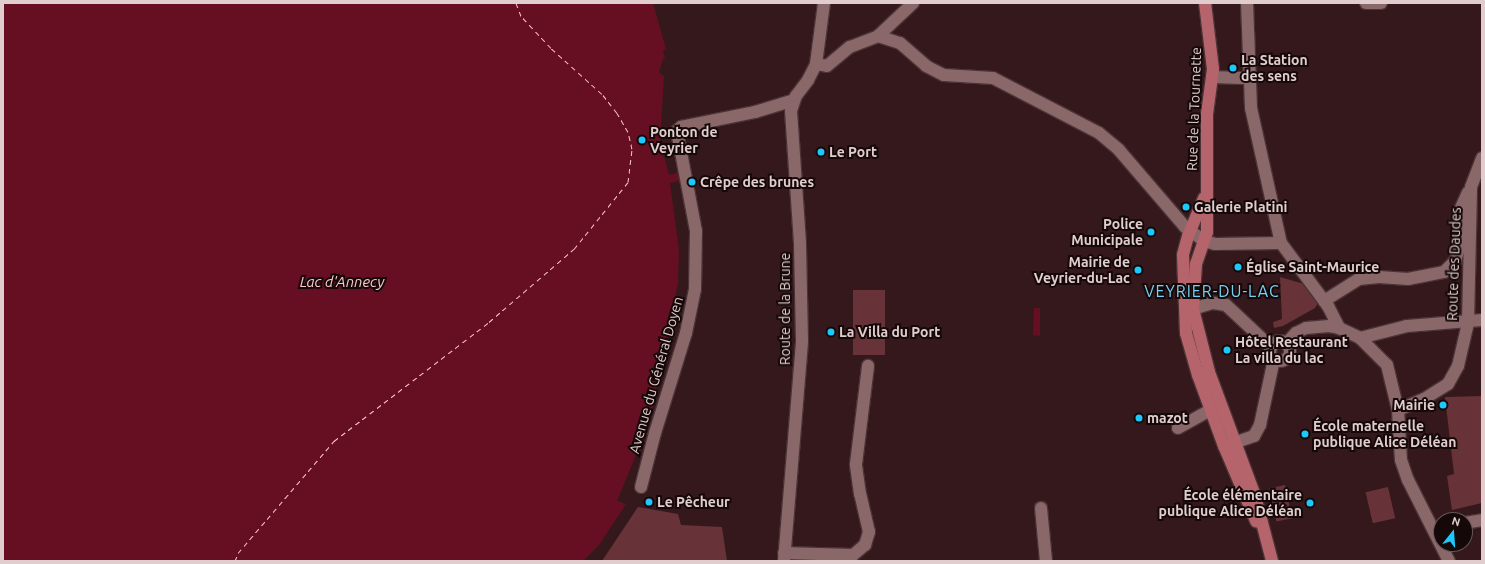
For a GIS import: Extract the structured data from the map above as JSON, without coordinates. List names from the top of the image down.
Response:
{
  "streets": {
    "main road": ["Rue de la Tournette"],
    "street": ["Route des Daudes", "Route de la Brune", "Avenue du Général Doyen"]
  },
  "crossings": [
    ["Route de la Brune", "Avenue du Général Doyen"]
  ],
  "districts": ["VEYRIER-DU-LAC"],
  "water": ["Lac d'Annecy"],
  "places": [
    "La Station des sens",
    "Ponton de Veyrier",
    "Le Port",
    "Crêpe des brunes",
    "Galerie Platini",
    "Police Municipale",
    "Église Saint-Maurice",
    "Mairie de Veyrier-du-Lac",
    "La Villa du Port",
    "Hôtel Restaurant La villa du lac",
    "Mairie",
    "mazot",
    "École maternelle publique Alice Déléan",
    "Le Pêcheur",
    "École élémentaire publique Alice Déléan"
  ],
  "north": "top"
}
